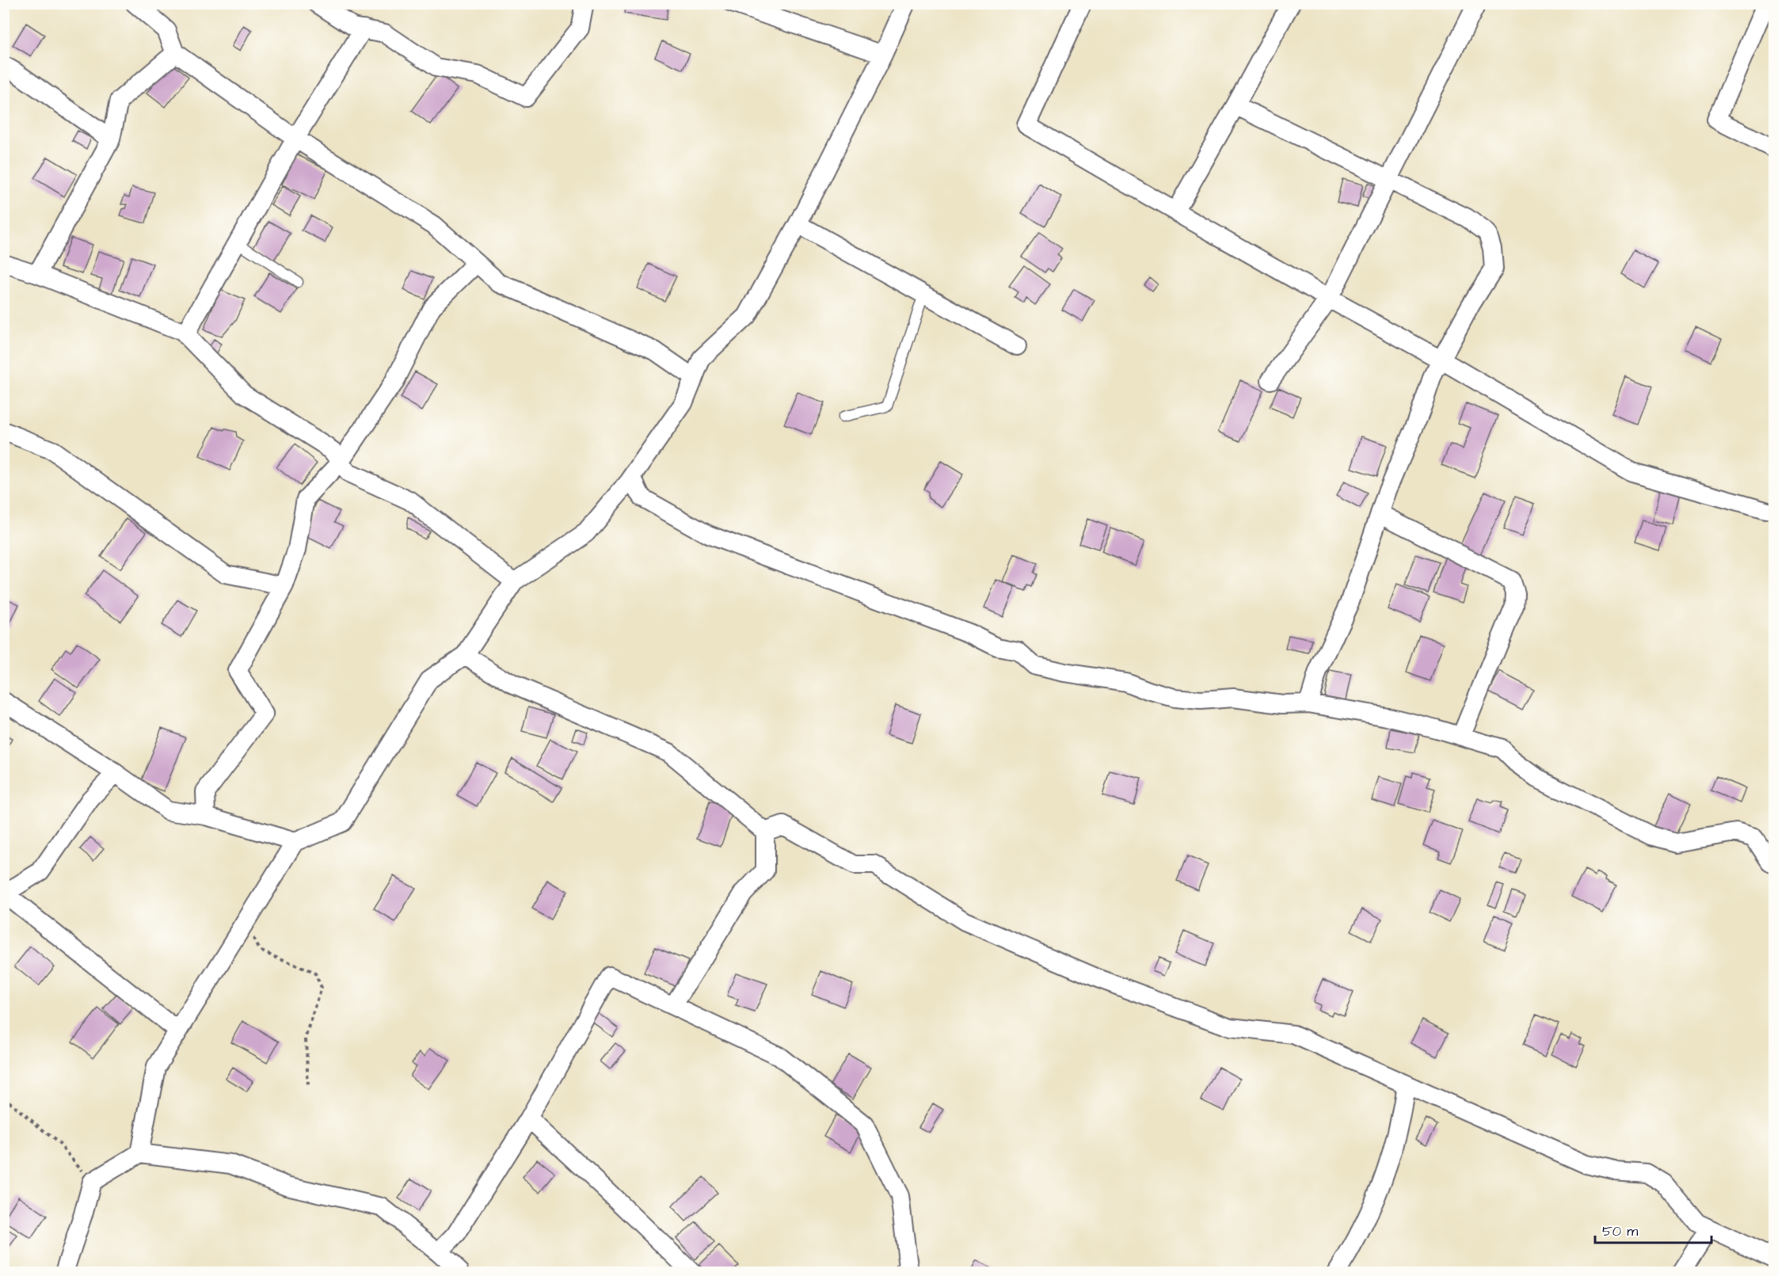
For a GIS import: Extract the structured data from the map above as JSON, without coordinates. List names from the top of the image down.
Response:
{
  "scale_bar": "50 m"
}
